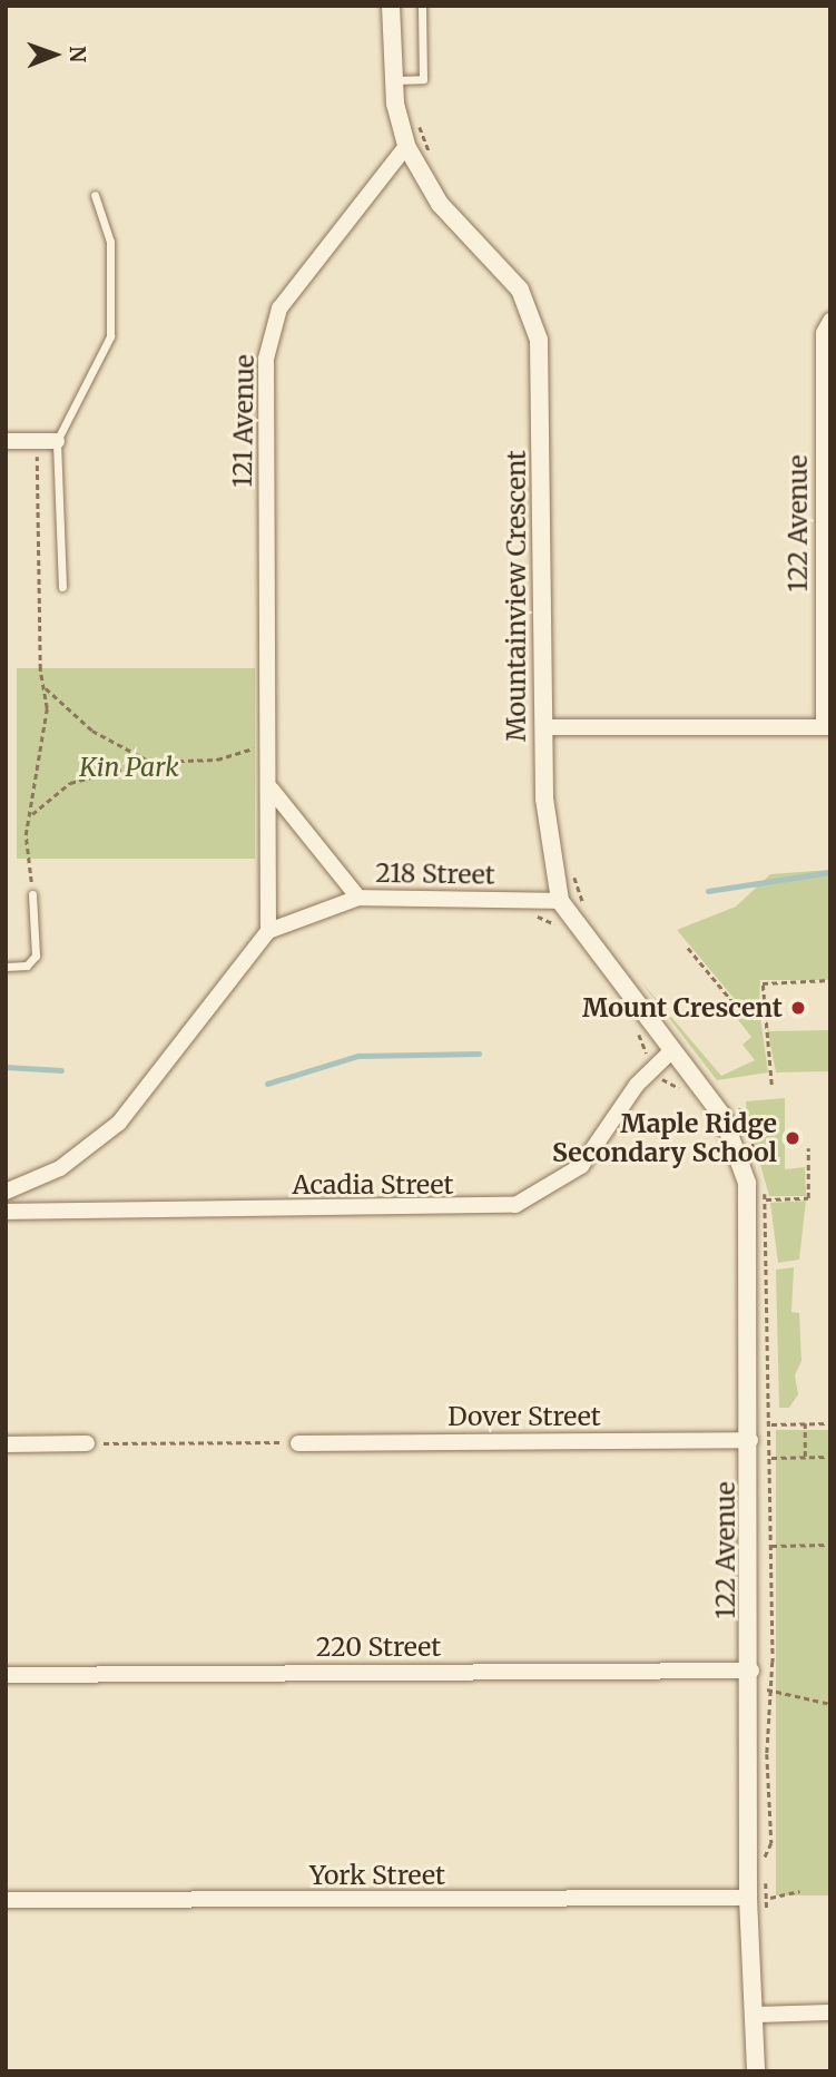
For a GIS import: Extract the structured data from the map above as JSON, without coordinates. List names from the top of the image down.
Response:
{
  "streets": {
    "street": [
      "121 Avenue",
      "122 Avenue",
      "Mountainview Crescent",
      "218 Street",
      "Acadia Street",
      "Dover Street",
      "220 Street",
      "York Street"
    ]
  },
  "crossings": [
    ["121 Avenue", "Mountainview Crescent"],
    ["121 Avenue", "218 Street"],
    ["122 Avenue", "Mountainview Crescent"],
    ["122 Avenue", "Acadia Street"],
    ["122 Avenue", "Dover Street"],
    ["122 Avenue", "220 Street"],
    ["122 Avenue", "York Street"],
    ["Mountainview Crescent", "218 Street"],
    ["Mountainview Crescent", "Acadia Street"]
  ],
  "parks": ["Kin Park"],
  "places": ["Mount Crescent", "Maple Ridge Secondary School"],
  "north": "right"
}
